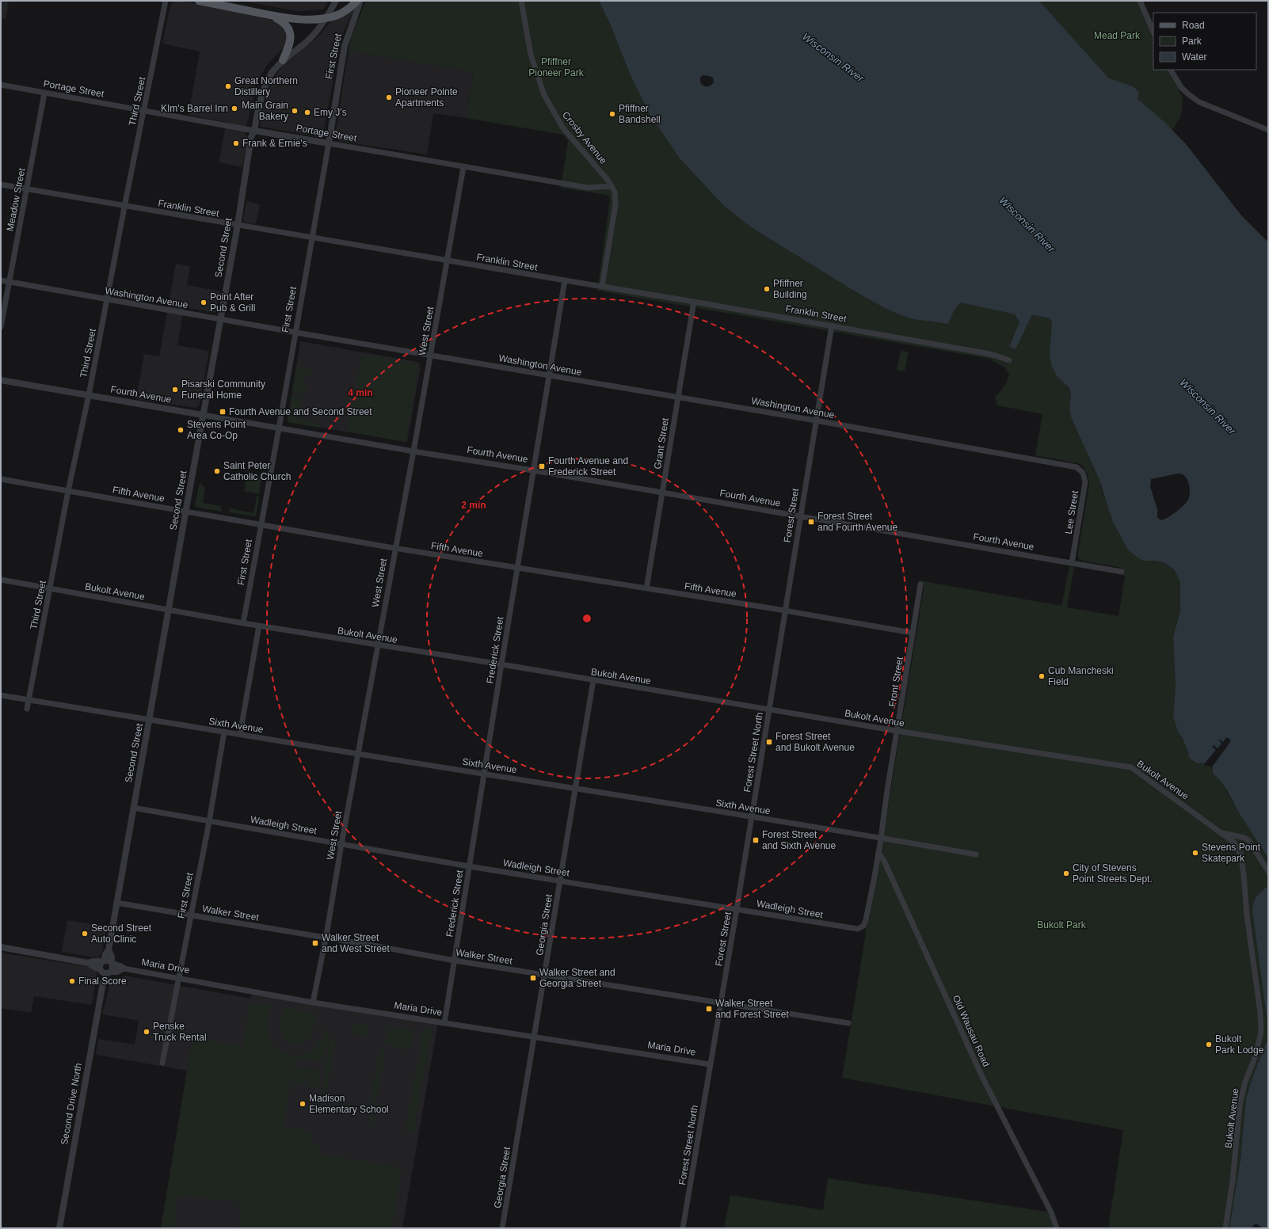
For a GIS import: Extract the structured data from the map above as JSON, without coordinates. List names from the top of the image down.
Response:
{
  "streets": {
    "street": [
      "First Street",
      "Portage Street",
      "Third Street",
      "Crosby Avenue",
      "Meadow Street",
      "Franklin Street",
      "Second Street",
      "Washington Avenue",
      "West Street",
      "Fourth Avenue",
      "Grant Street",
      "Fifth Avenue",
      "Lee Street",
      "Forest Street",
      "Bukolt Avenue",
      "Frederick Street",
      "Front Street",
      "Sixth Avenue",
      "Forest Street North",
      "Wadleigh Street",
      "Walker Street",
      "Georgia Street",
      "Maria Drive",
      "Old Wausau Road",
      "Second Drive North"
    ]
  },
  "crossings": [
    ["First Street", "Portage Street"],
    ["First Street", "Franklin Street"],
    ["First Street", "Washington Avenue"],
    ["First Street", "Fourth Avenue"],
    ["First Street", "Fifth Avenue"],
    ["First Street", "Bukolt Avenue"],
    ["First Street", "Sixth Avenue"],
    ["First Street", "Wadleigh Street"],
    ["First Street", "Walker Street"],
    ["First Street", "Maria Drive"],
    ["Portage Street", "Third Street"],
    ["Portage Street", "Crosby Avenue"],
    ["Portage Street", "Meadow Street"],
    ["Portage Street", "Second Street"],
    ["Portage Street", "West Street"],
    ["Third Street", "Franklin Street"],
    ["Third Street", "Washington Avenue"],
    ["Third Street", "Fourth Avenue"],
    ["Third Street", "Fifth Avenue"],
    ["Third Street", "Bukolt Avenue"],
    ["Third Street", "Sixth Avenue"],
    ["Crosby Avenue", "Franklin Street"],
    ["Meadow Street", "Franklin Street"],
    ["Meadow Street", "Washington Avenue"],
    ["Franklin Street", "Second Street"],
    ["Franklin Street", "West Street"],
    ["Franklin Street", "Grant Street"],
    ["Franklin Street", "Forest Street"],
    ["Franklin Street", "Frederick Street"],
    ["Second Street", "Washington Avenue"],
    ["Second Street", "Fourth Avenue"],
    ["Second Street", "Fifth Avenue"],
    ["Second Street", "Bukolt Avenue"],
    ["Second Street", "Sixth Avenue"],
    ["Second Street", "Wadleigh Street"],
    ["Second Street", "Walker Street"],
    ["Washington Avenue", "West Street"],
    ["Washington Avenue", "Grant Street"],
    ["Washington Avenue", "Lee Street"],
    ["Washington Avenue", "Forest Street"],
    ["Washington Avenue", "Frederick Street"],
    ["West Street", "Fourth Avenue"],
    ["West Street", "Fifth Avenue"],
    ["West Street", "Bukolt Avenue"],
    ["West Street", "Sixth Avenue"],
    ["West Street", "Wadleigh Street"],
    ["West Street", "Walker Street"],
    ["West Street", "Maria Drive"],
    ["Fourth Avenue", "Grant Street"],
    ["Fourth Avenue", "Lee Street"],
    ["Fourth Avenue", "Forest Street"],
    ["Fourth Avenue", "Frederick Street"],
    ["Grant Street", "Fifth Avenue"],
    ["Fifth Avenue", "Forest Street"],
    ["Fifth Avenue", "Frederick Street"],
    ["Fifth Avenue", "Front Street"],
    ["Forest Street", "Bukolt Avenue"],
    ["Forest Street", "Sixth Avenue"],
    ["Forest Street", "Forest Street North"],
    ["Forest Street", "Wadleigh Street"],
    ["Forest Street", "Walker Street"],
    ["Forest Street", "Maria Drive"],
    ["Bukolt Avenue", "Frederick Street"],
    ["Bukolt Avenue", "Front Street"],
    ["Bukolt Avenue", "Forest Street North"],
    ["Bukolt Avenue", "Georgia Street"],
    ["Frederick Street", "Sixth Avenue"],
    ["Frederick Street", "Wadleigh Street"],
    ["Frederick Street", "Walker Street"],
    ["Frederick Street", "Maria Drive"],
    ["Front Street", "Sixth Avenue"],
    ["Sixth Avenue", "Forest Street North"],
    ["Sixth Avenue", "Georgia Street"],
    ["Forest Street North", "Maria Drive"],
    ["Wadleigh Street", "Georgia Street"],
    ["Wadleigh Street", "Old Wausau Road"],
    ["Walker Street", "Georgia Street"],
    ["Georgia Street", "Maria Drive"]
  ],
  "water": ["Wisconsin River"],
  "parks": ["Mead Park", "Pfiffner Pioneer Park", "Bukolt Park"],
  "places": {
    "other": [
      "Great Northern Distillery",
      "Pioneer Pointe Apartments",
      "KIm's Barrel Inn",
      "Main Grain Bakery",
      "Emy J's",
      "Pfiffner Bandshell",
      "Frank & Ernie's",
      "Pfiffner Building",
      "Point After Pub & Grill",
      "Pisarski Community Funeral Home",
      "Stevens Point Area Co-Op",
      "Saint Peter Catholic Church",
      "Cub Mancheski Field",
      "Stevens Point Skatepark",
      "City of Stevens Point Streets Dept.",
      "Second Street Auto Clinic",
      "Final Score",
      "Penske Truck Rental",
      "Bukolt Park Lodge",
      "Madison Elementary School"
    ],
    "transit": [
      "Fourth Avenue and Second Street",
      "Fourth Avenue and Frederick Street",
      "Forest Street and Fourth Avenue",
      "Forest Street and Bukolt Avenue",
      "Forest Street and Sixth Avenue",
      "Walker Street and West Street",
      "Walker Street and Georgia Street",
      "Walker Street and Forest Street"
    ]
  },
  "legend": ["Road", "Park", "Water"],
  "rings": ["4 min", "2 min"]
}
